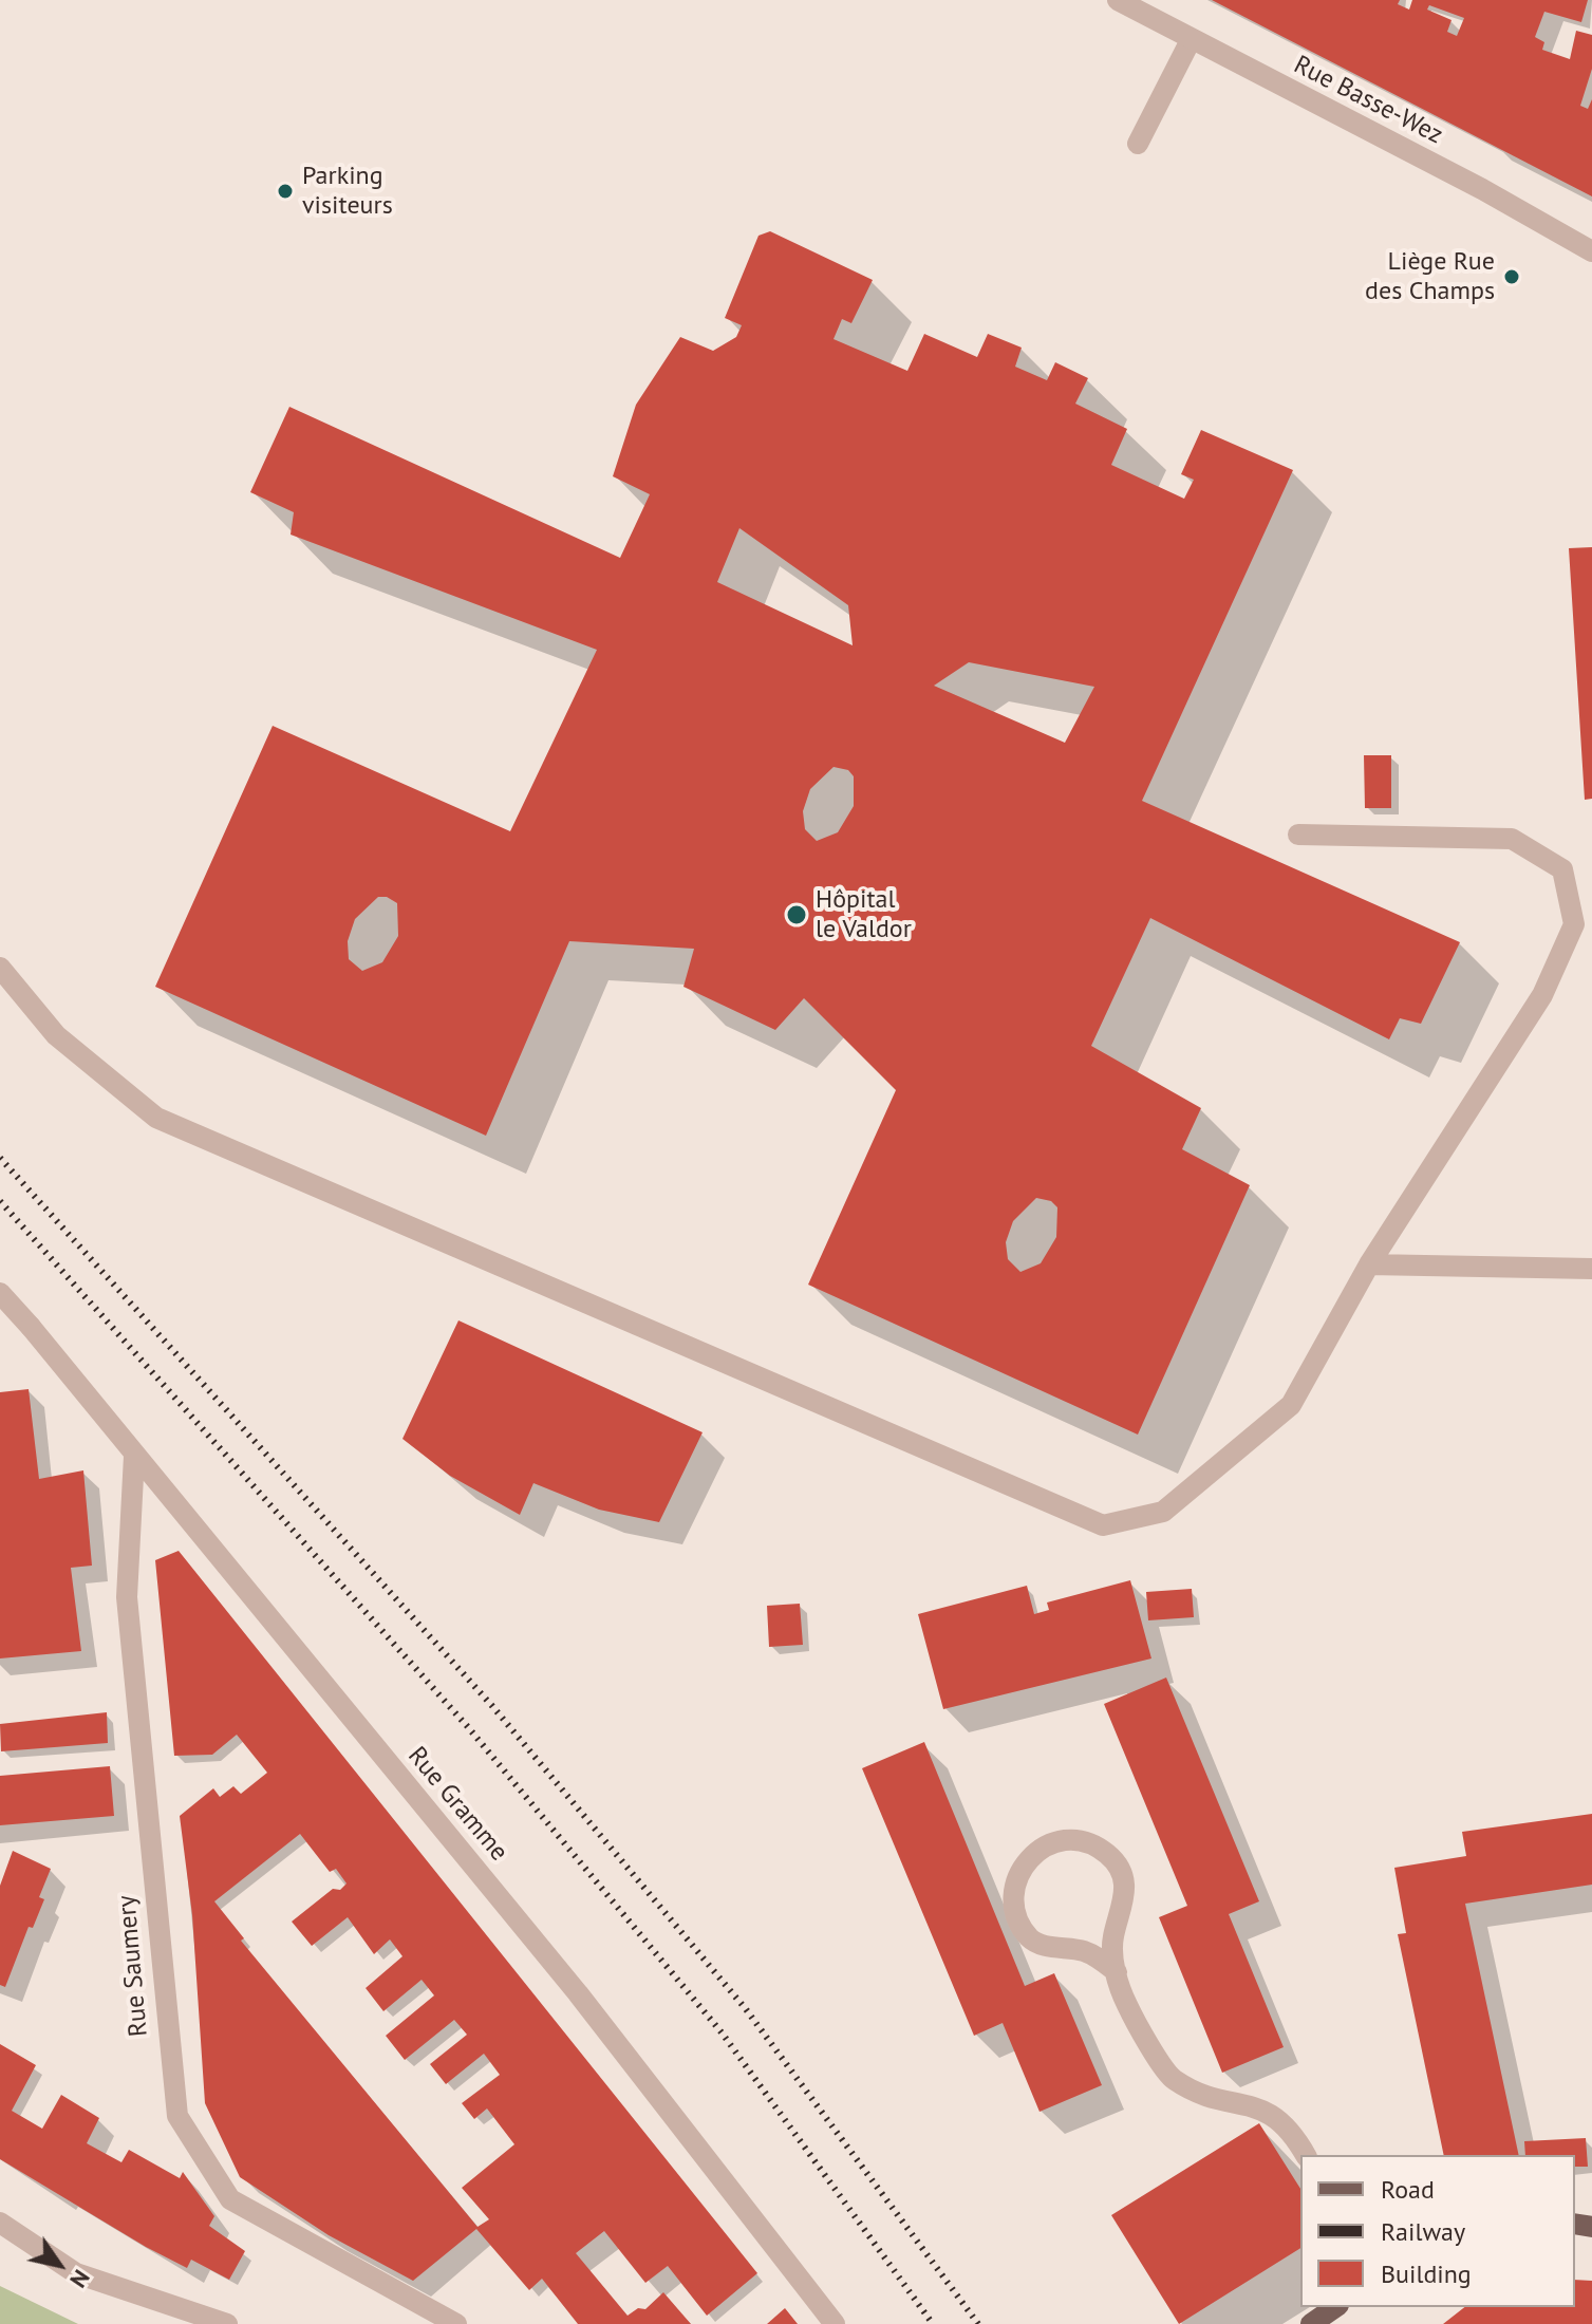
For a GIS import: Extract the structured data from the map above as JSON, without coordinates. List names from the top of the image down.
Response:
{
  "streets": {
    "street": ["Rue Basse-Wez", "Rue Gramme", "Rue Saumery"]
  },
  "crossings": [
    ["Rue Gramme", "Rue Saumery"]
  ],
  "places": ["Parking visiteurs", "Liège Rue des Champs", "Hôpital le Valdor"],
  "legend": ["Road", "Railway", "Building"],
  "north": "bottom right"
}
